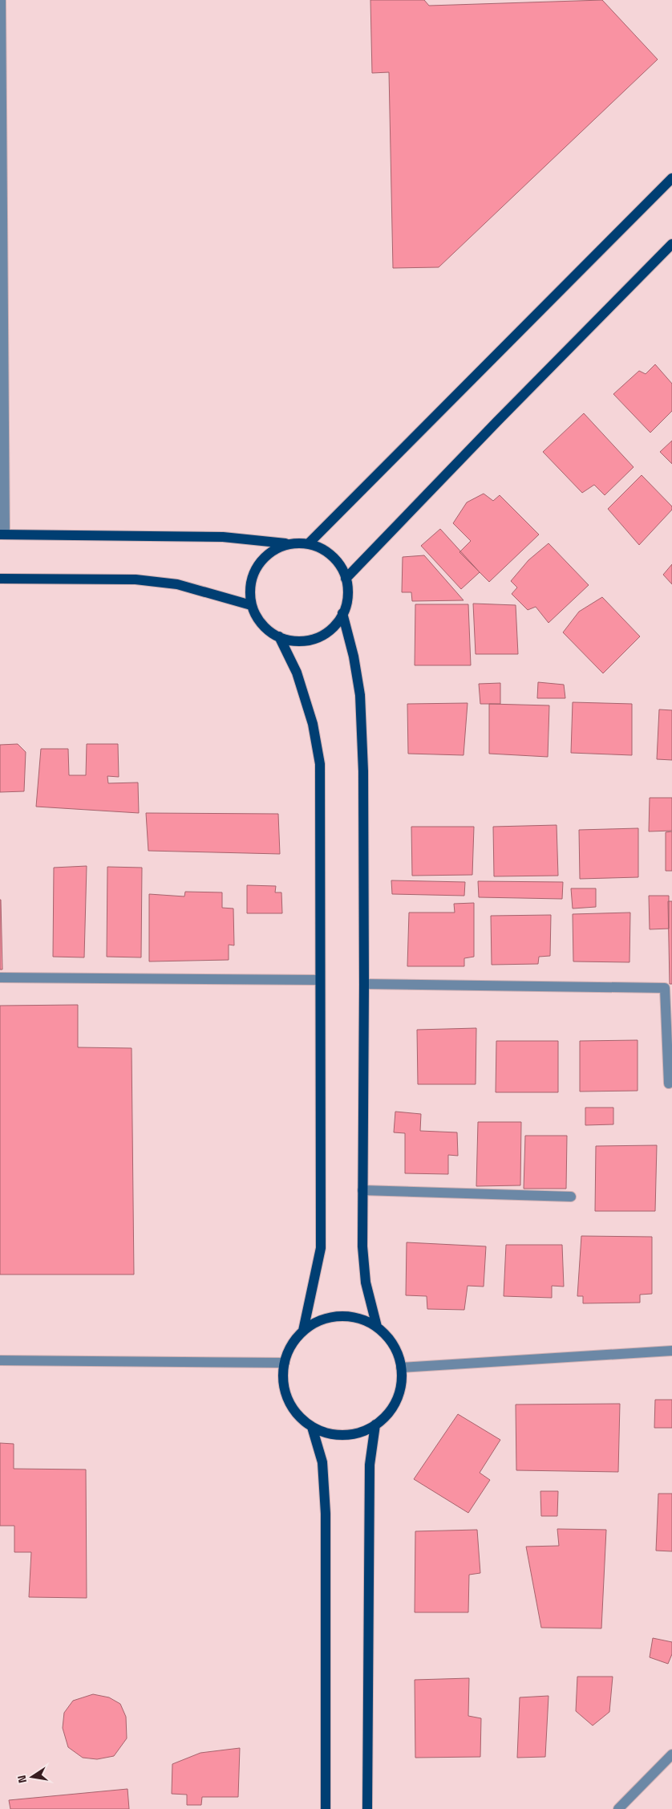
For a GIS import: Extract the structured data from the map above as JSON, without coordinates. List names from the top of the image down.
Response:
{
  "north": "left"
}
